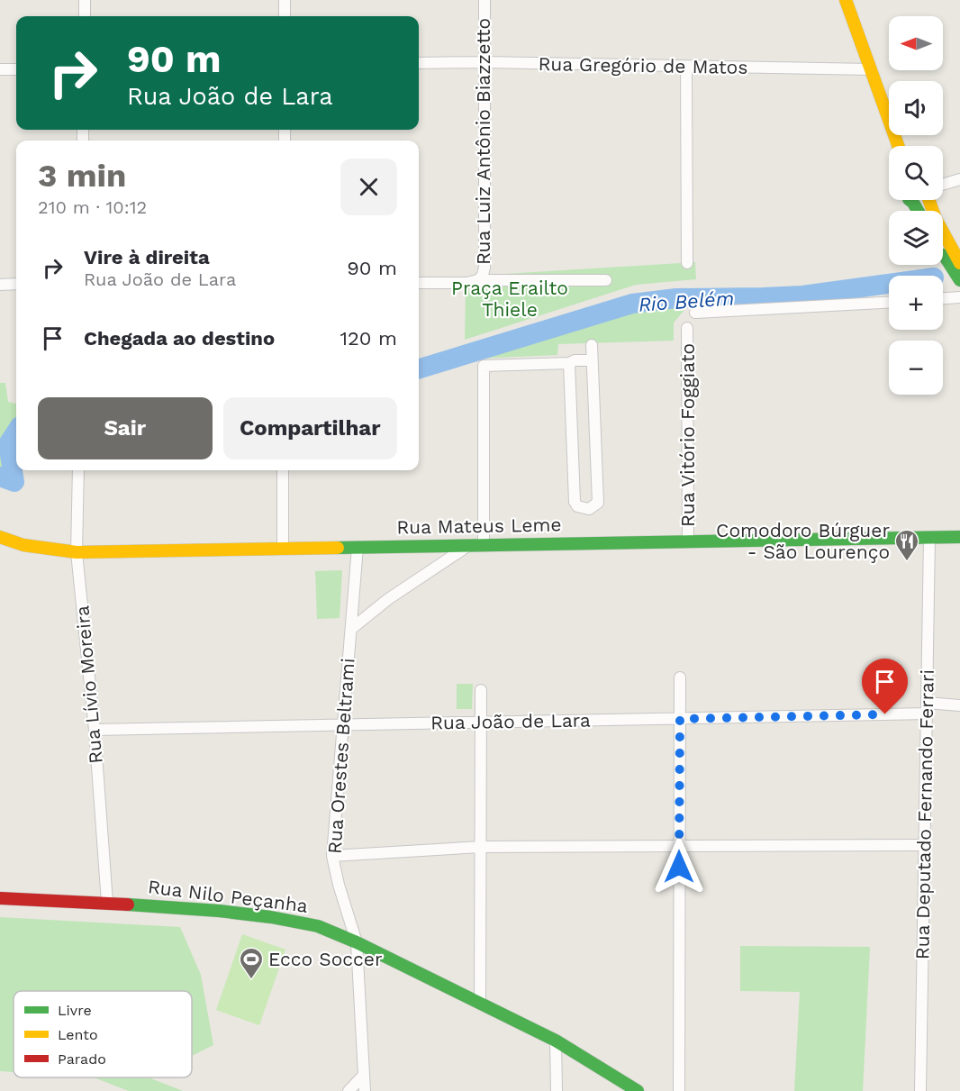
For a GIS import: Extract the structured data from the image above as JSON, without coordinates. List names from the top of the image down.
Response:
{
  "streets": {
    "main road": ["Rua Mateus Leme", "Rua Nilo Peçanha"],
    "street": [
      "Rua Gregório de Matos",
      "Rua Luiz Antônio Biazzetto",
      "Rua Vitório Foggiato",
      "Rua Lívio Moreira",
      "Rua João de Lara",
      "Rua Orestes Beltrami",
      "Rua Deputado Fernando Ferrari"
    ]
  },
  "crossings": [
    ["Rua Gregório de Matos", "Rua Luiz Antônio Biazzetto"],
    ["Rua Vitório Foggiato", "Rua Mateus Leme"],
    ["Rua Mateus Leme", "Rua Lívio Moreira"],
    ["Rua Mateus Leme", "Rua Orestes Beltrami"],
    ["Rua Mateus Leme", "Rua Deputado Fernando Ferrari"],
    ["Rua Lívio Moreira", "Rua João de Lara"],
    ["Rua Lívio Moreira", "Rua Nilo Peçanha"],
    ["Rua João de Lara", "Rua Orestes Beltrami"],
    ["Rua João de Lara", "Rua Deputado Fernando Ferrari"],
    ["Rua Orestes Beltrami", "Rua Nilo Peçanha"]
  ],
  "water": ["Rio Belém"],
  "parks": ["Praça Erailto Thiele"],
  "places": {
    "restaurant": ["Comodoro Búrguer - São Lourenço"],
    "sports": ["Ecco Soccer"]
  },
  "legend": ["Livre", "Lento", "Parado"],
  "north": "left",
  "page": {
    "map_buttons": ["+", "−"],
    "turn": ["90 m", "Rua João de Lara"],
    "heading": ["3 min", "210 m · 10:12"],
    "list": [
      {
        "name": "Vire à direita",
        "note": "Rua João de Lara",
        "value": "90 m"
      },
      {
        "name": "Chegada ao destino",
        "value": "120 m"
      }
    ],
    "buttons": ["Sair", "Compartilhar"]
  }
}
